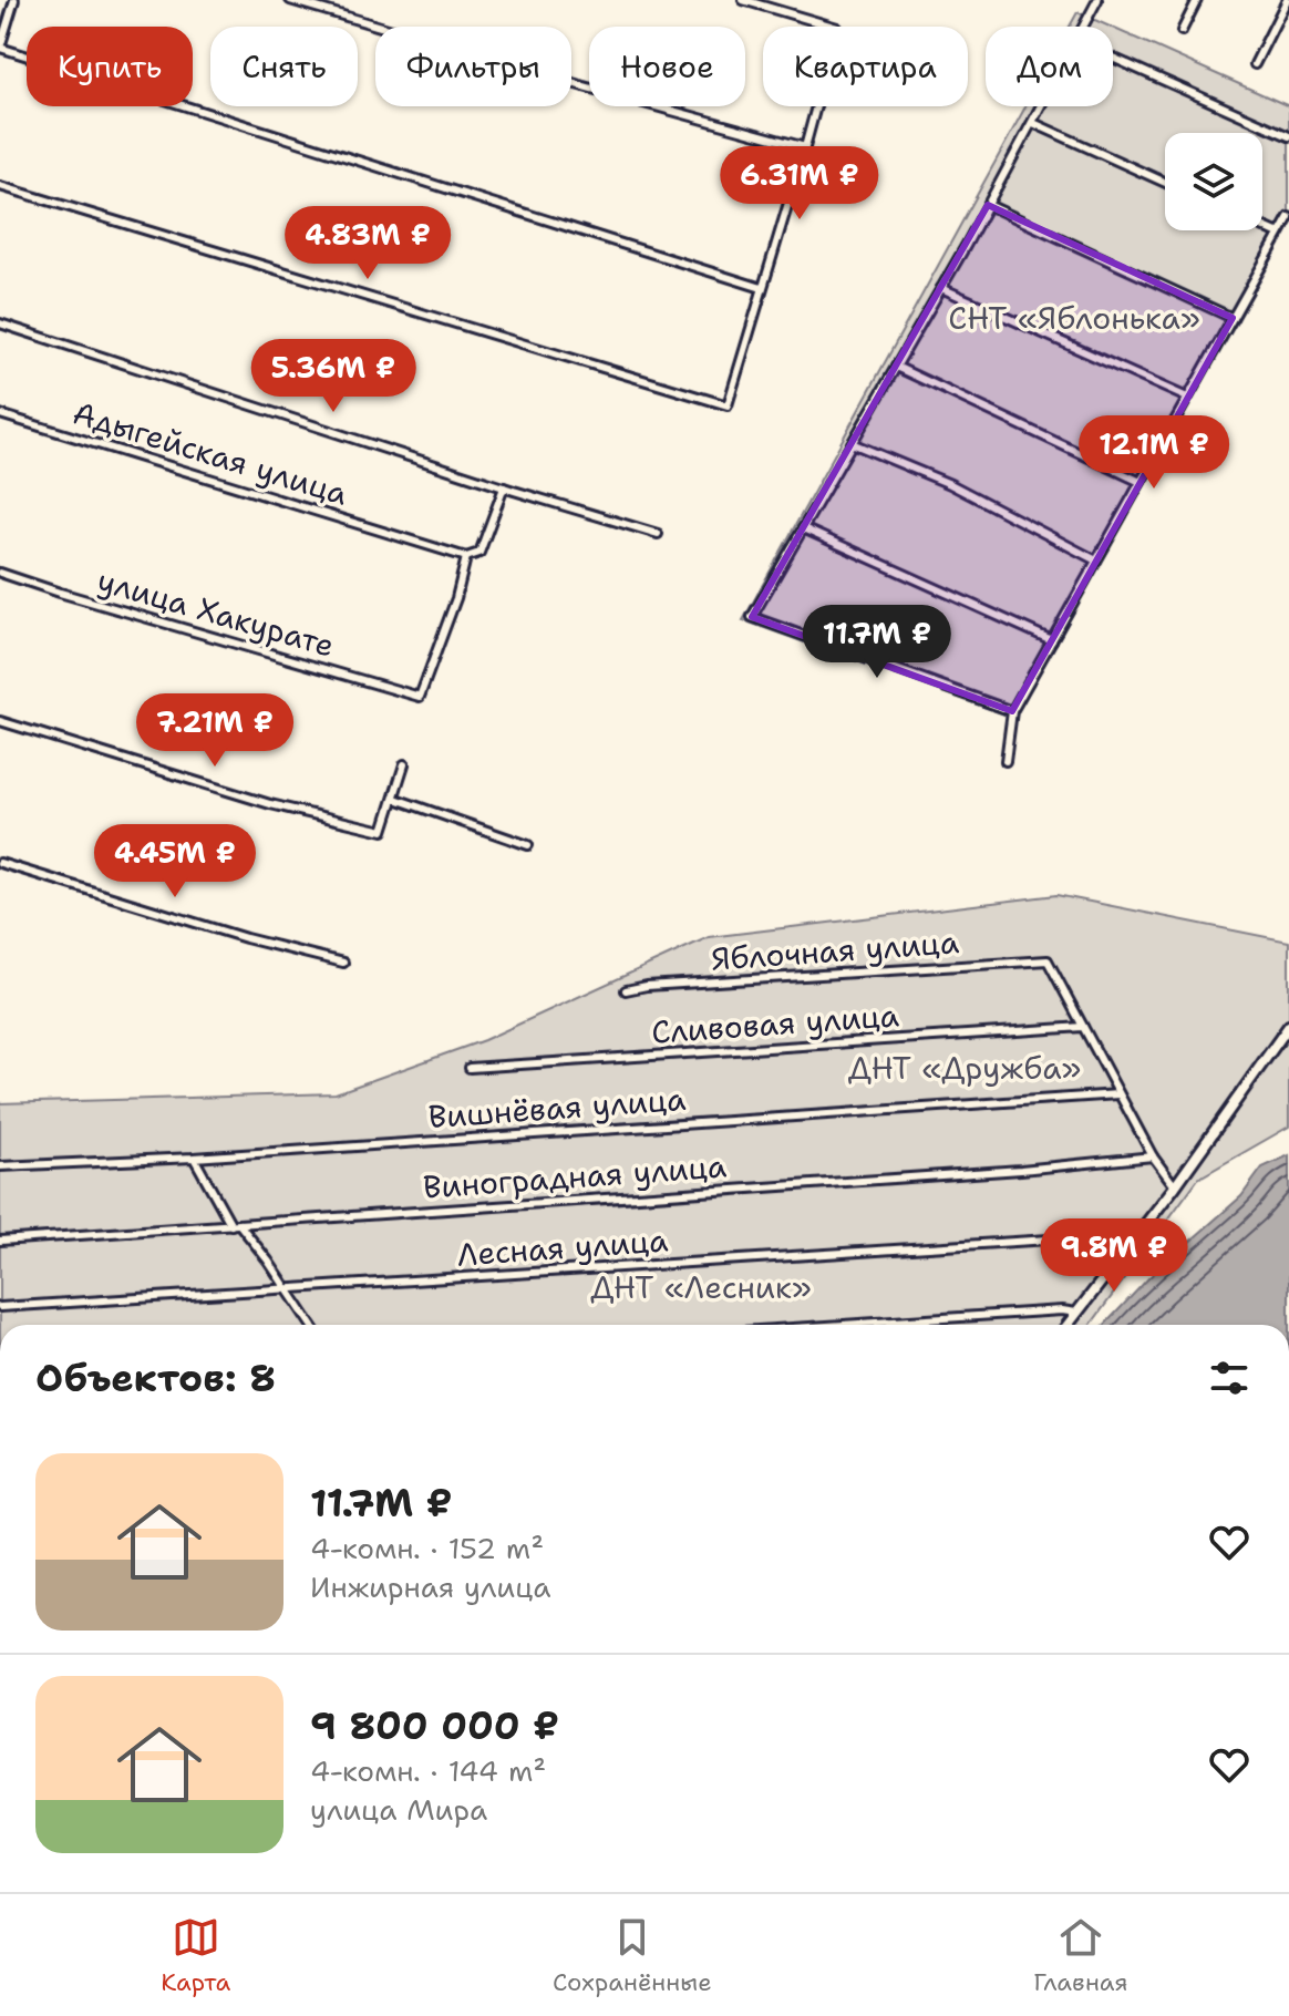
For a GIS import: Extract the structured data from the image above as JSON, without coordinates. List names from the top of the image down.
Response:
{
  "streets": {
    "street": [
      "Адыгейская улица",
      "улица Хакурате",
      "Яблочная улица",
      "Сливовая улица",
      "Вишнёвая улица",
      "Виноградная улица",
      "Лесная улица"
    ]
  },
  "crossings": [
    ["Адыгейская улица", "улица Хакурате"],
    ["Яблочная улица", "Сливовая улица"]
  ],
  "parks": ["СНТ «Яблонька»", "ДНТ «Дружба»", "ДНТ «Лесник»"],
  "page": {
    "chip": [
      "Купить",
      "Снять",
      "Фильтры",
      "Новое",
      "Квартира",
      "Дом"
    ],
    "price": [
      "6.31M ₽",
      "4.83M ₽",
      "5.36M ₽",
      "12.1M ₽",
      "11.7M ₽",
      "7.21M ₽",
      "4.45M ₽",
      "9.8M ₽"
    ],
    "heading": "Объектов: 8",
    "list": [
      {
        "name": "11.7M ₽",
        "note": "4-комн. · 152 m² · Инжирная улица"
      },
      {
        "name": "9 800 000 ₽",
        "note": "4-комн. · 144 m² · улица Мира"
      }
    ],
    "tabs": ["Карта", "Сохранённые", "Главная"]
  }
}
